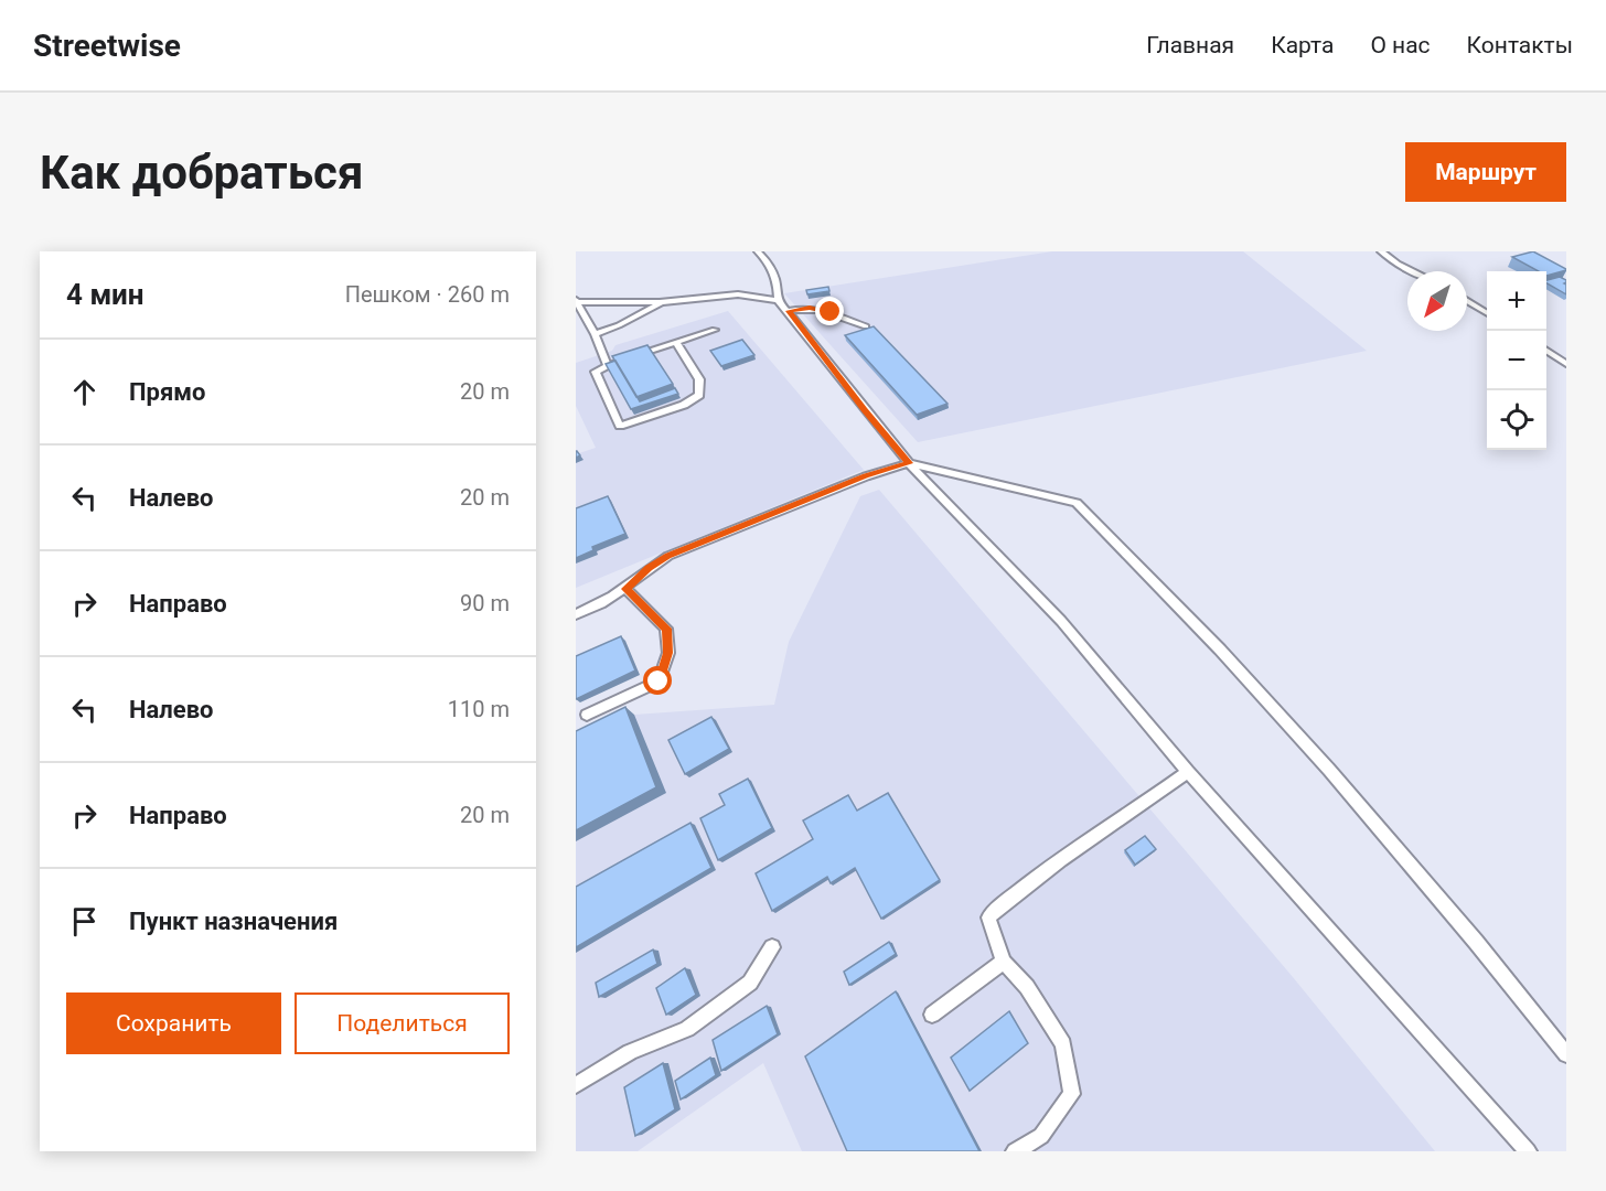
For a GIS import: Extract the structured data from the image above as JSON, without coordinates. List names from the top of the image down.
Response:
{
  "north": "bottom left",
  "page": {
    "header": "Streetwise",
    "nav": [
      "Главная",
      "Карта",
      "О нас",
      "Контакты"
    ],
    "buttons": [
      "Маршрут",
      ["Сохранить", "Поделиться"]
    ],
    "title": "Как добраться",
    "heading": ["4 мин", "Пешком · 260 m"],
    "map_buttons": ["+", "−"],
    "list": [
      ["Прямо", "20 m"],
      ["Налево", "20 m"],
      ["Направо", "90 m"],
      ["Налево", "110 m"],
      ["Направо", "20 m"],
      "Пункт назначения"
    ]
  }
}
